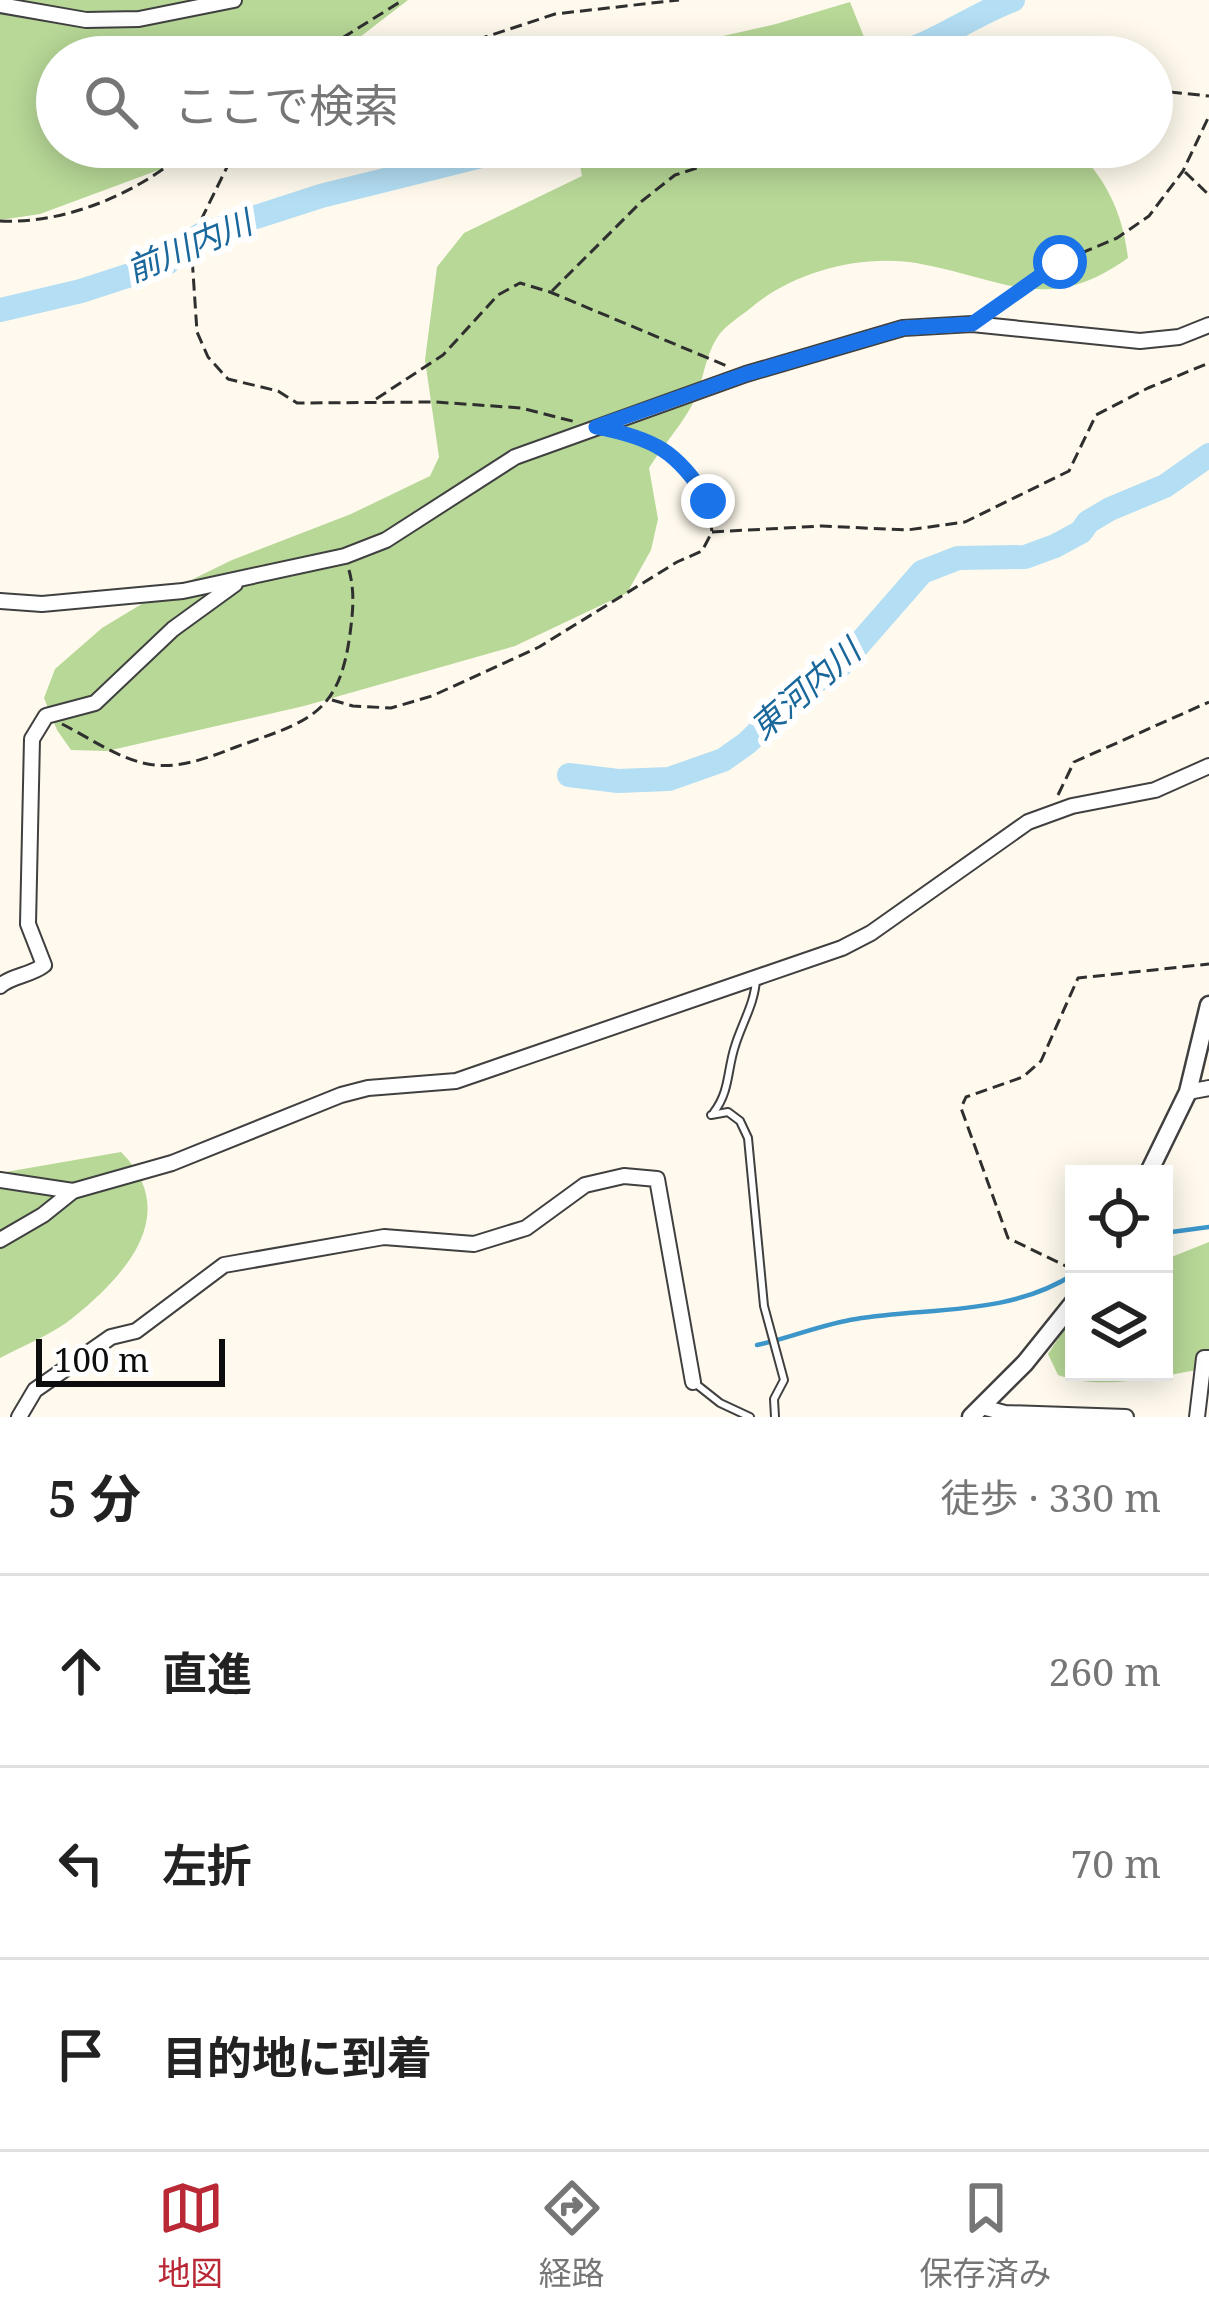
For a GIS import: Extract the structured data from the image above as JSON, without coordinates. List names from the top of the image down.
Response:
{
  "water": ["前川内川", "東河内川"],
  "scale_bar": "100 m",
  "page": {
    "search": "ここで検索",
    "scale": "100 m",
    "heading": ["5 分", "徒歩 · 330 m"],
    "list": [
      ["直進", "260 m"],
      ["左折", "70 m"],
      "目的地に到着"
    ],
    "nav": ["地図", "経路", "保存済み"]
  }
}
